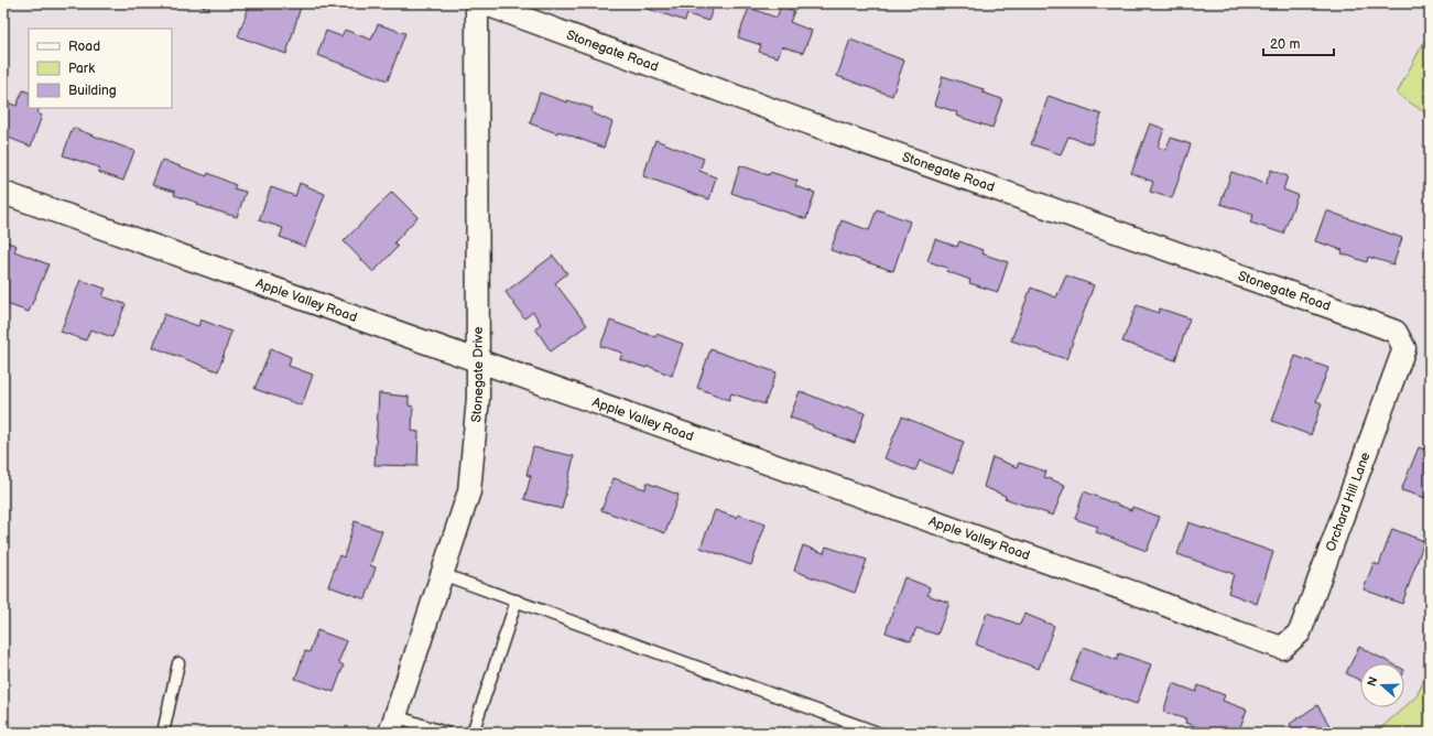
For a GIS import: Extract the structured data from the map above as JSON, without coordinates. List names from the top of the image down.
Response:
{
  "streets": {
    "street": [
      "Stonegate Road",
      "Apple Valley Road",
      "Stonegate Drive",
      "Orchard Hill Lane"
    ]
  },
  "crossings": [
    ["Stonegate Road", "Orchard Hill Lane"],
    ["Apple Valley Road", "Stonegate Drive"],
    ["Apple Valley Road", "Orchard Hill Lane"]
  ],
  "legend": ["Road", "Park", "Building"],
  "scale_bar": "20 m",
  "north": "left"
}
